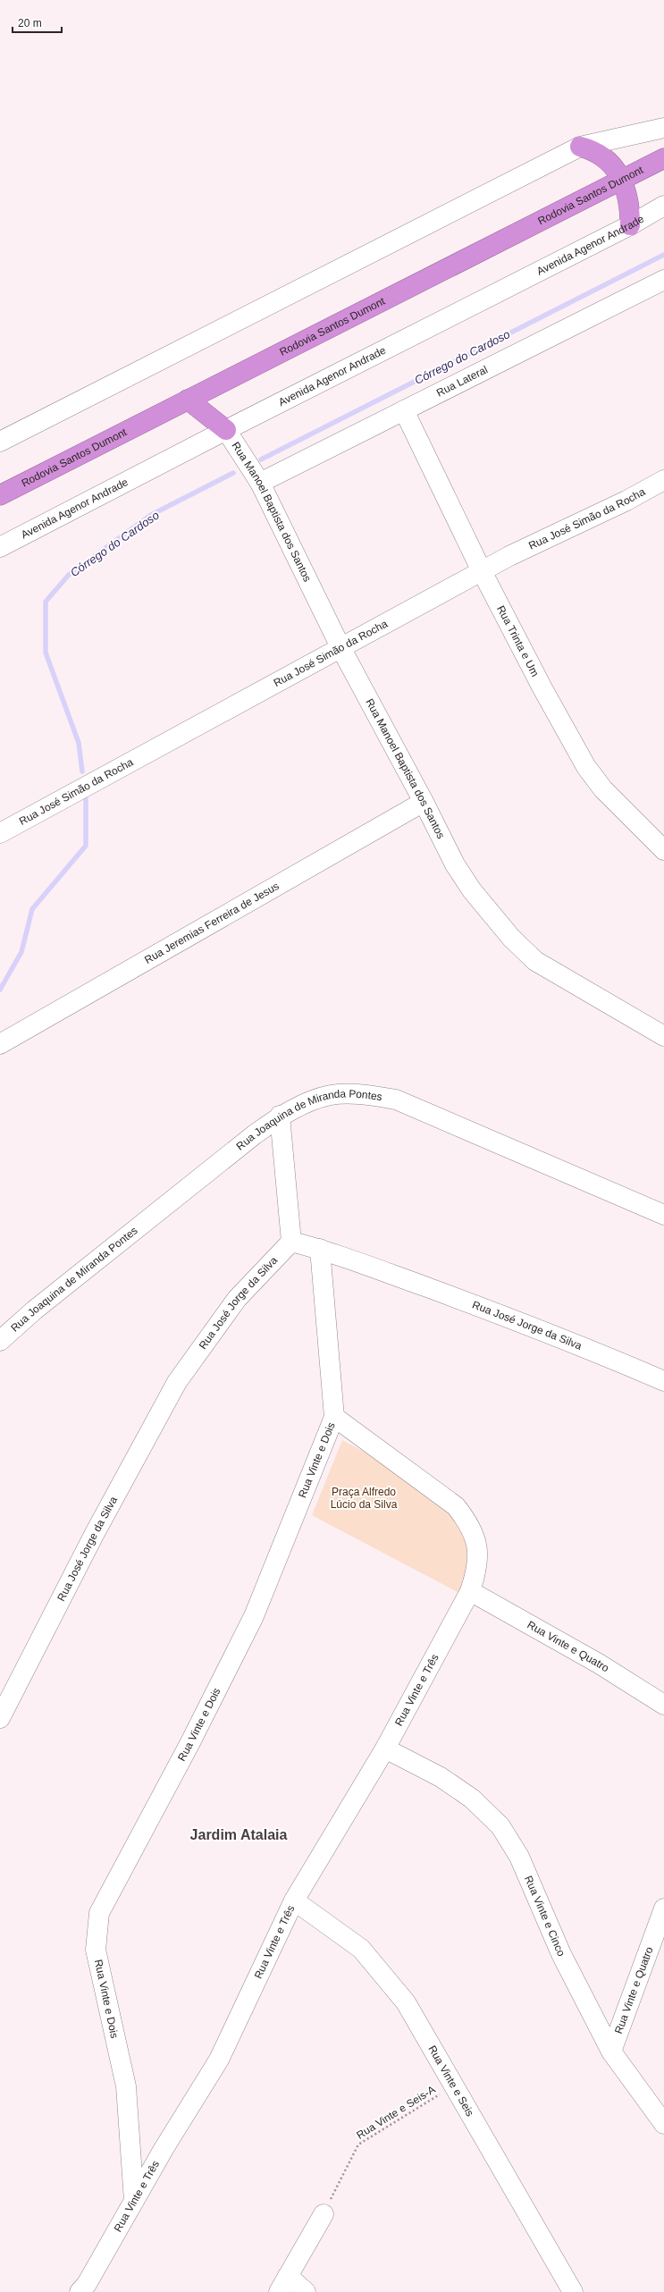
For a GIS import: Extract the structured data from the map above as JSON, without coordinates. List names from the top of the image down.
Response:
{
  "streets": {
    "highway": ["Rodovia Santos Dumont"],
    "street": [
      "Avenida Agenor Andrade",
      "Rua Lateral",
      "Rua Manoel Baptista dos Santos",
      "Rua José Simão da Rocha",
      "Rua Trinta e Um",
      "Rua Jeremias Ferreira de Jesus",
      "Rua Joaquina de Miranda Pontes",
      "Rua José Jorge da Silva",
      "Rua Vinte e Dois",
      "Rua Vinte e Quatro",
      "Rua Vinte e Três",
      "Rua Vinte e Cinco",
      "Rua Vinte e Seis"
    ],
    "path": ["Rua Vinte e Seis-A"]
  },
  "crossings": [
    ["Avenida Agenor Andrade", "Rua Manoel Baptista dos Santos"],
    ["Rua Lateral", "Rua Manoel Baptista dos Santos"],
    ["Rua Lateral", "Rua Trinta e Um"],
    ["Rua Manoel Baptista dos Santos", "Rua José Simão da Rocha"],
    ["Rua Manoel Baptista dos Santos", "Rua Jeremias Ferreira de Jesus"],
    ["Rua José Simão da Rocha", "Rua Trinta e Um"],
    ["Rua José Jorge da Silva", "Rua Vinte e Dois"],
    ["Rua Vinte e Dois", "Rua Vinte e Três"],
    ["Rua Vinte e Quatro", "Rua Vinte e Três"],
    ["Rua Vinte e Quatro", "Rua Vinte e Cinco"],
    ["Rua Vinte e Três", "Rua Vinte e Cinco"],
    ["Rua Vinte e Três", "Rua Vinte e Seis"],
    ["Rua Vinte e Seis", "Rua Vinte e Seis-A"]
  ],
  "districts": ["Jardim Atalaia"],
  "water": ["Córrego do Cardoso"],
  "parks": ["Praça Alfredo Lúcio da Silva"],
  "scale_bar": "20 m"
}
